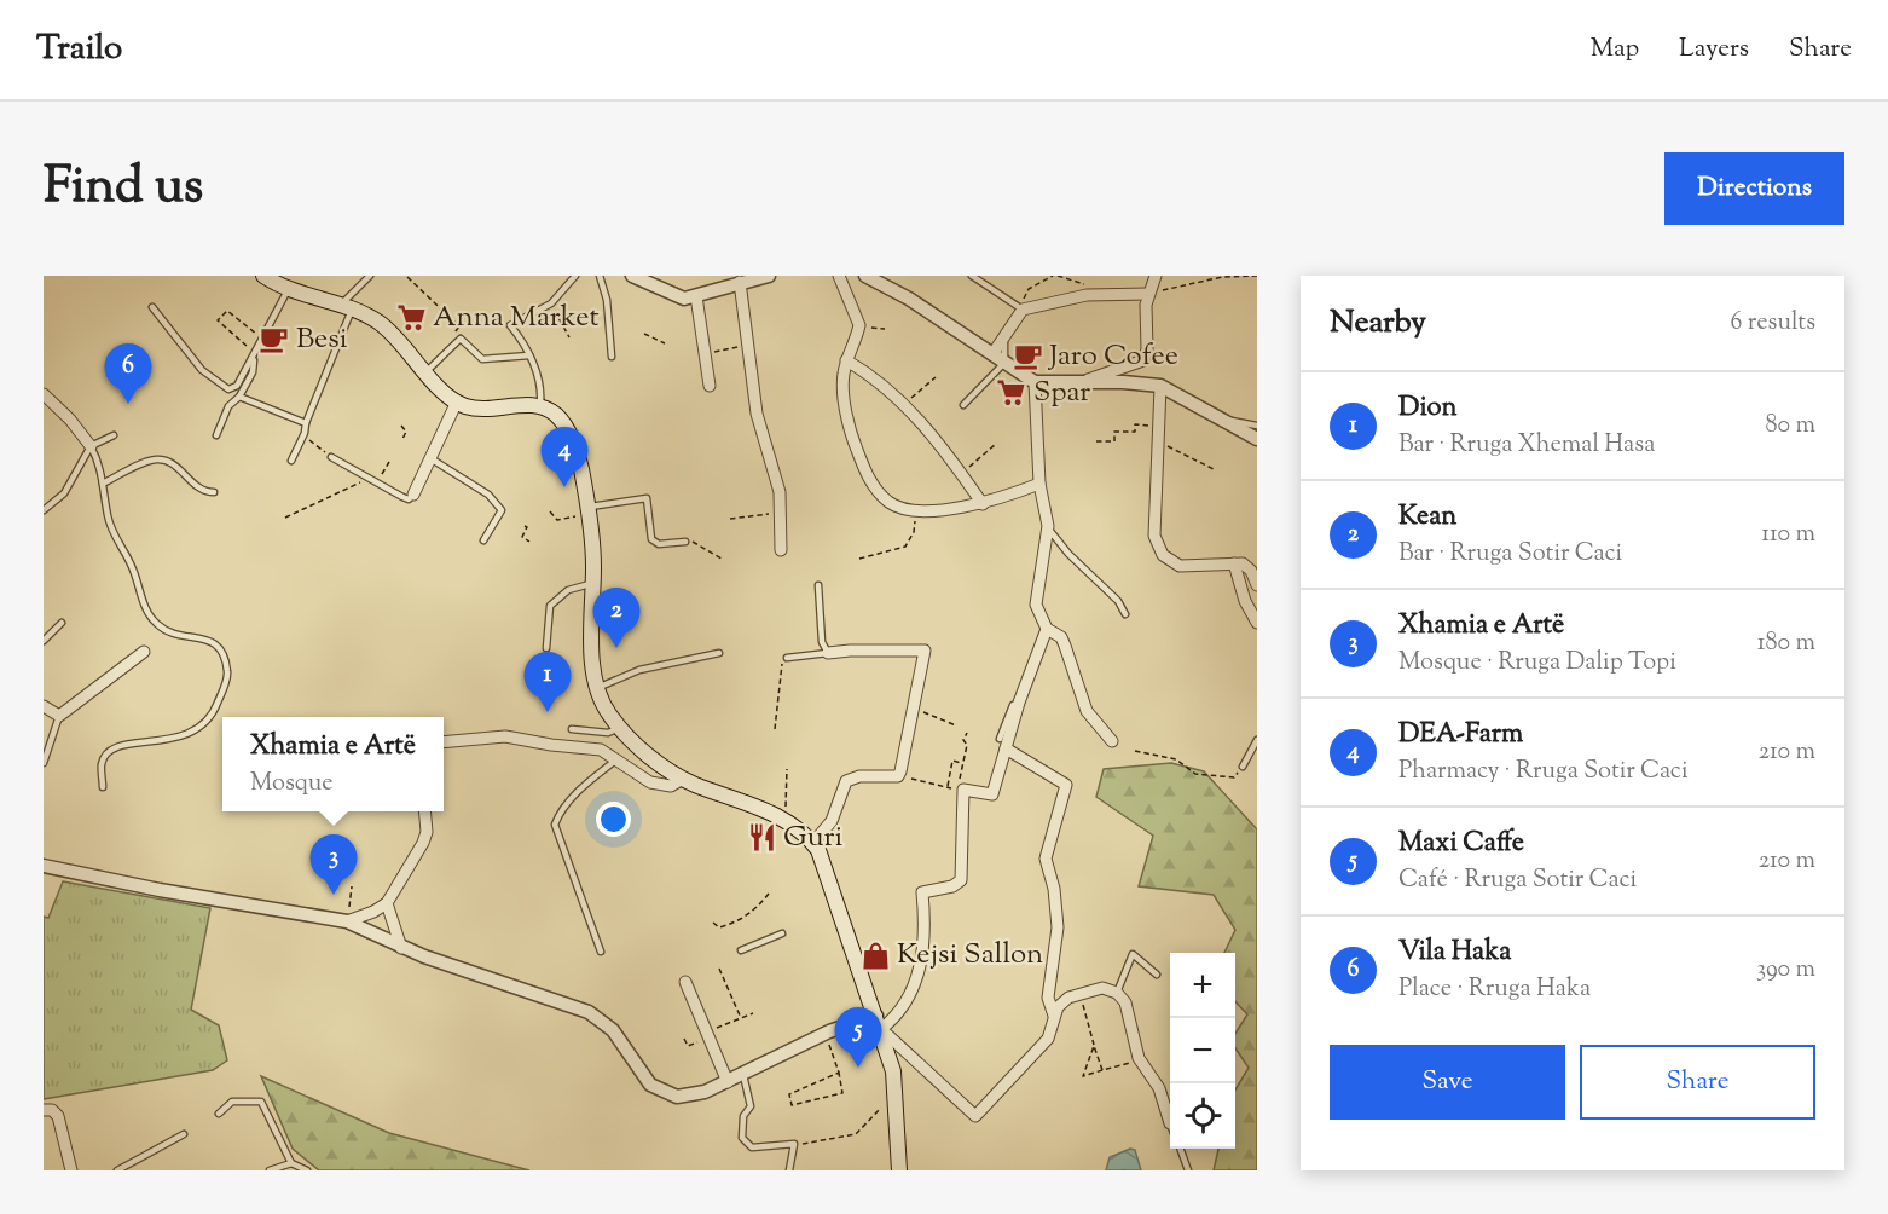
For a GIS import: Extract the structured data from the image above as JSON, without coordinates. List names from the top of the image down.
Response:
{
  "places": {
    "supermarket": ["Anna Market", "Spar"],
    "cafe": ["Besi", "Jaro Cofee"],
    "restaurant": ["Guri"],
    "shop": ["Kejsi Sallon"]
  },
  "page": {
    "header": "Trailo",
    "nav": ["Map", "Layers", "Share"],
    "title": "Find us",
    "buttons": [
      "Directions",
      ["Save", "Share"]
    ],
    "heading": ["Nearby", "6 results"],
    "pins": [
      "6",
      "4",
      "2",
      "1",
      "3",
      "5"
    ],
    "list": [
      {
        "mark": "1",
        "name": "Dion",
        "note": "Bar · Rruga Xhemal Hasa",
        "value": "80 m"
      },
      {
        "mark": "2",
        "name": "Kean",
        "note": "Bar · Rruga Sotir Caci",
        "value": "110 m"
      },
      {
        "mark": "3",
        "name": "Xhamia e Artë",
        "note": "Mosque · Rruga Dalip Topi",
        "value": "180 m"
      },
      {
        "mark": "4",
        "name": "DEA-Farm",
        "note": "Pharmacy · Rruga Sotir Caci",
        "value": "210 m"
      },
      {
        "mark": "5",
        "name": "Maxi Caffe",
        "note": "Café · Rruga Sotir Caci",
        "value": "210 m"
      },
      {
        "mark": "6",
        "name": "Vila Haka",
        "note": "Place · Rruga Haka",
        "value": "390 m"
      }
    ],
    "popup": ["Xhamia e Artë", "Mosque"],
    "map_buttons": ["+", "−"]
  }
}
